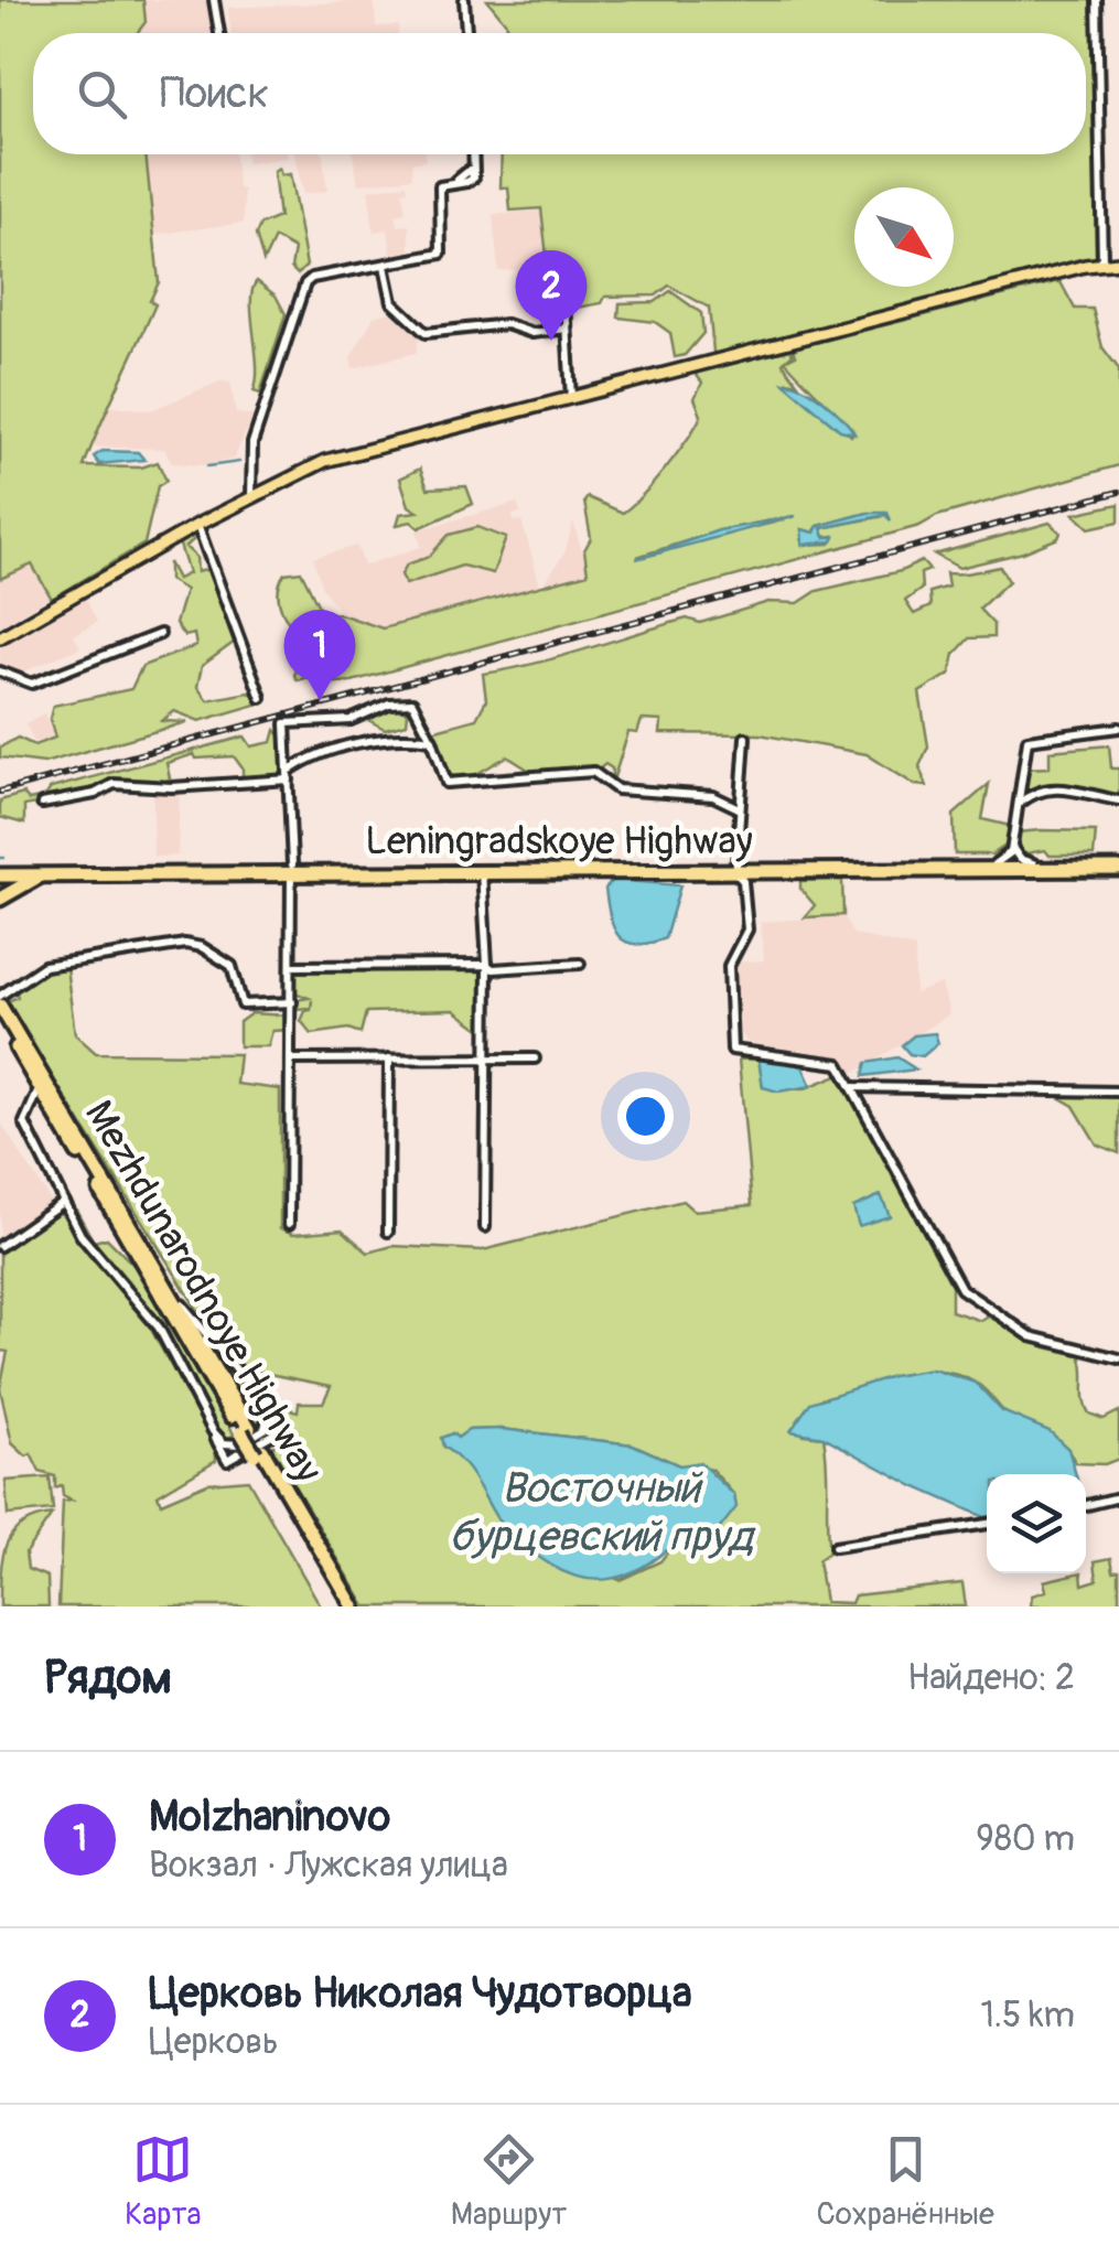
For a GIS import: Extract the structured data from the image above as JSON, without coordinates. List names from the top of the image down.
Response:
{
  "streets": {
    "highway": ["Leningradskoye Highway", "Mezhdunarodnoye Highway"]
  },
  "water": ["Восточный бурцевский пруд"],
  "north": "bottom right",
  "page": {
    "search": "Поиск",
    "pins": ["2", "1"],
    "heading": ["Рядом", "Найдено: 2"],
    "list": [
      {
        "mark": "1",
        "name": "Molzhaninovo",
        "note": "Вокзал · Лужская улица",
        "value": "980 m"
      },
      {
        "mark": "2",
        "name": "Церковь Николая Чудотворца",
        "note": "Церковь",
        "value": "1.5 km"
      }
    ],
    "nav": ["Карта", "Маршрут", "Сохранённые"]
  }
}
